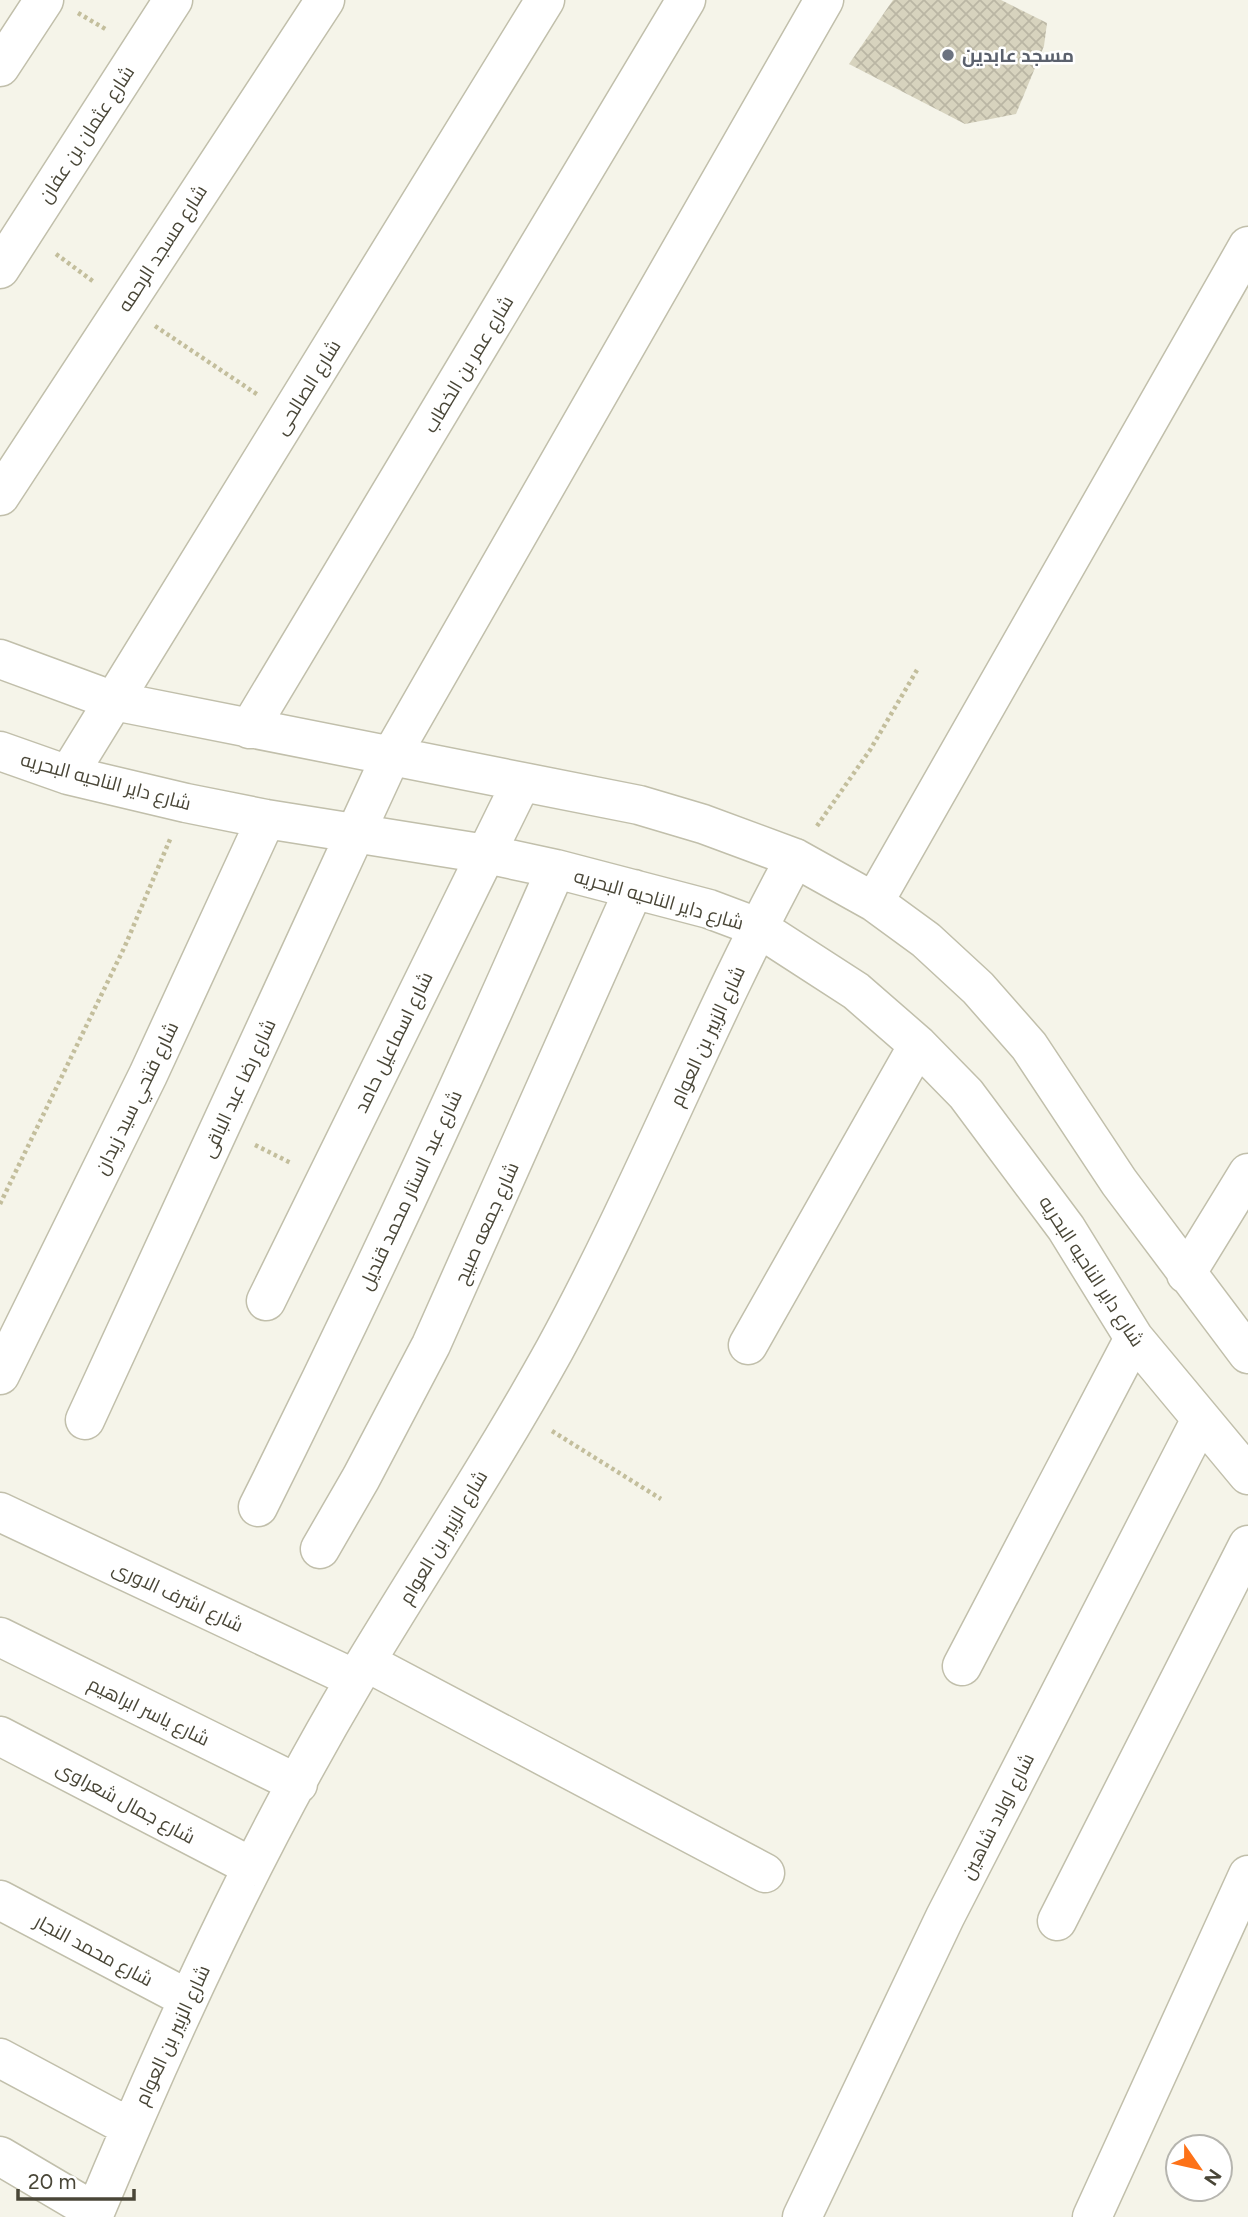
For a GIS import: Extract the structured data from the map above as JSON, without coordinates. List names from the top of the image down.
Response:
{
  "streets": {
    "street": [
      "شارع عثمان بن عفان",
      "شارع مسجد الرحمه",
      "شارع عمر بن الخطاب",
      "شارع الصالحى",
      "شارع داير الناحيه البحريه",
      "شارع الزبير بن العوام",
      "شارع اسماعيل حامد",
      "شارع رضا عبد الباقى",
      "شارع فتحي سيد زيدان",
      "شارع عبد الستار محمد قنديل",
      "شارع جمعه صبيح",
      "شارع اشرف الاورى",
      "شارع ياسر ابراهيم",
      "شارع جمال شعراوى",
      "شارع اولاد شاهين",
      "شارع محمد النجار"
    ]
  },
  "crossings": [
    ["شارع الصالحى", "شارع داير الناحيه البحريه"],
    ["شارع داير الناحيه البحريه", "شارع الزبير بن العوام"],
    ["شارع داير الناحيه البحريه", "شارع اسماعيل حامد"],
    ["شارع داير الناحيه البحريه", "شارع رضا عبد الباقى"],
    ["شارع داير الناحيه البحريه", "شارع فتحي سيد زيدان"],
    ["شارع داير الناحيه البحريه", "شارع عبد الستار محمد قنديل"],
    ["شارع داير الناحيه البحريه", "شارع جمعه صبيح"],
    ["شارع داير الناحيه البحريه", "شارع اولاد شاهين"],
    ["شارع الزبير بن العوام", "شارع اشرف الاورى"],
    ["شارع الزبير بن العوام", "شارع ياسر ابراهيم"],
    ["شارع الزبير بن العوام", "شارع جمال شعراوى"],
    ["شارع الزبير بن العوام", "شارع محمد النجار"]
  ],
  "places": ["مسجد عابدين"],
  "scale_bar": "20 m",
  "north": "bottom right"
}
